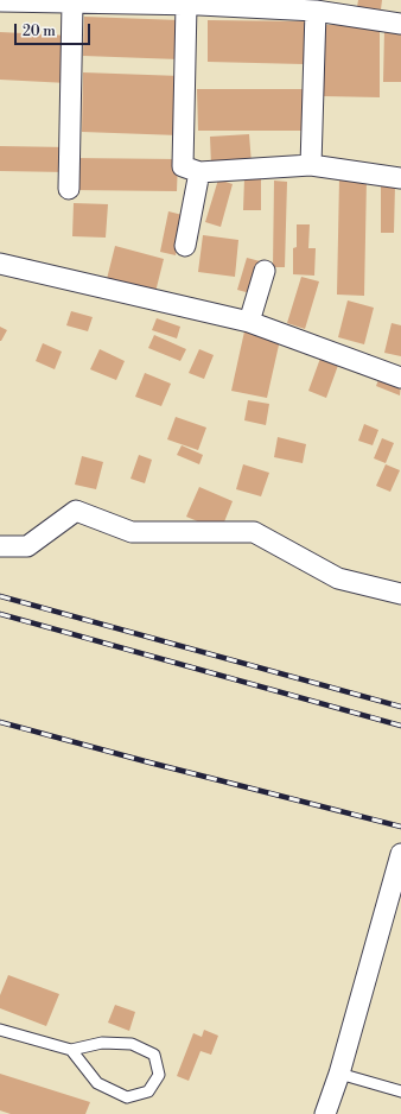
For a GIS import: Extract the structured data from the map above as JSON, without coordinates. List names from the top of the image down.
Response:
{
  "scale_bar": "20 m"
}
